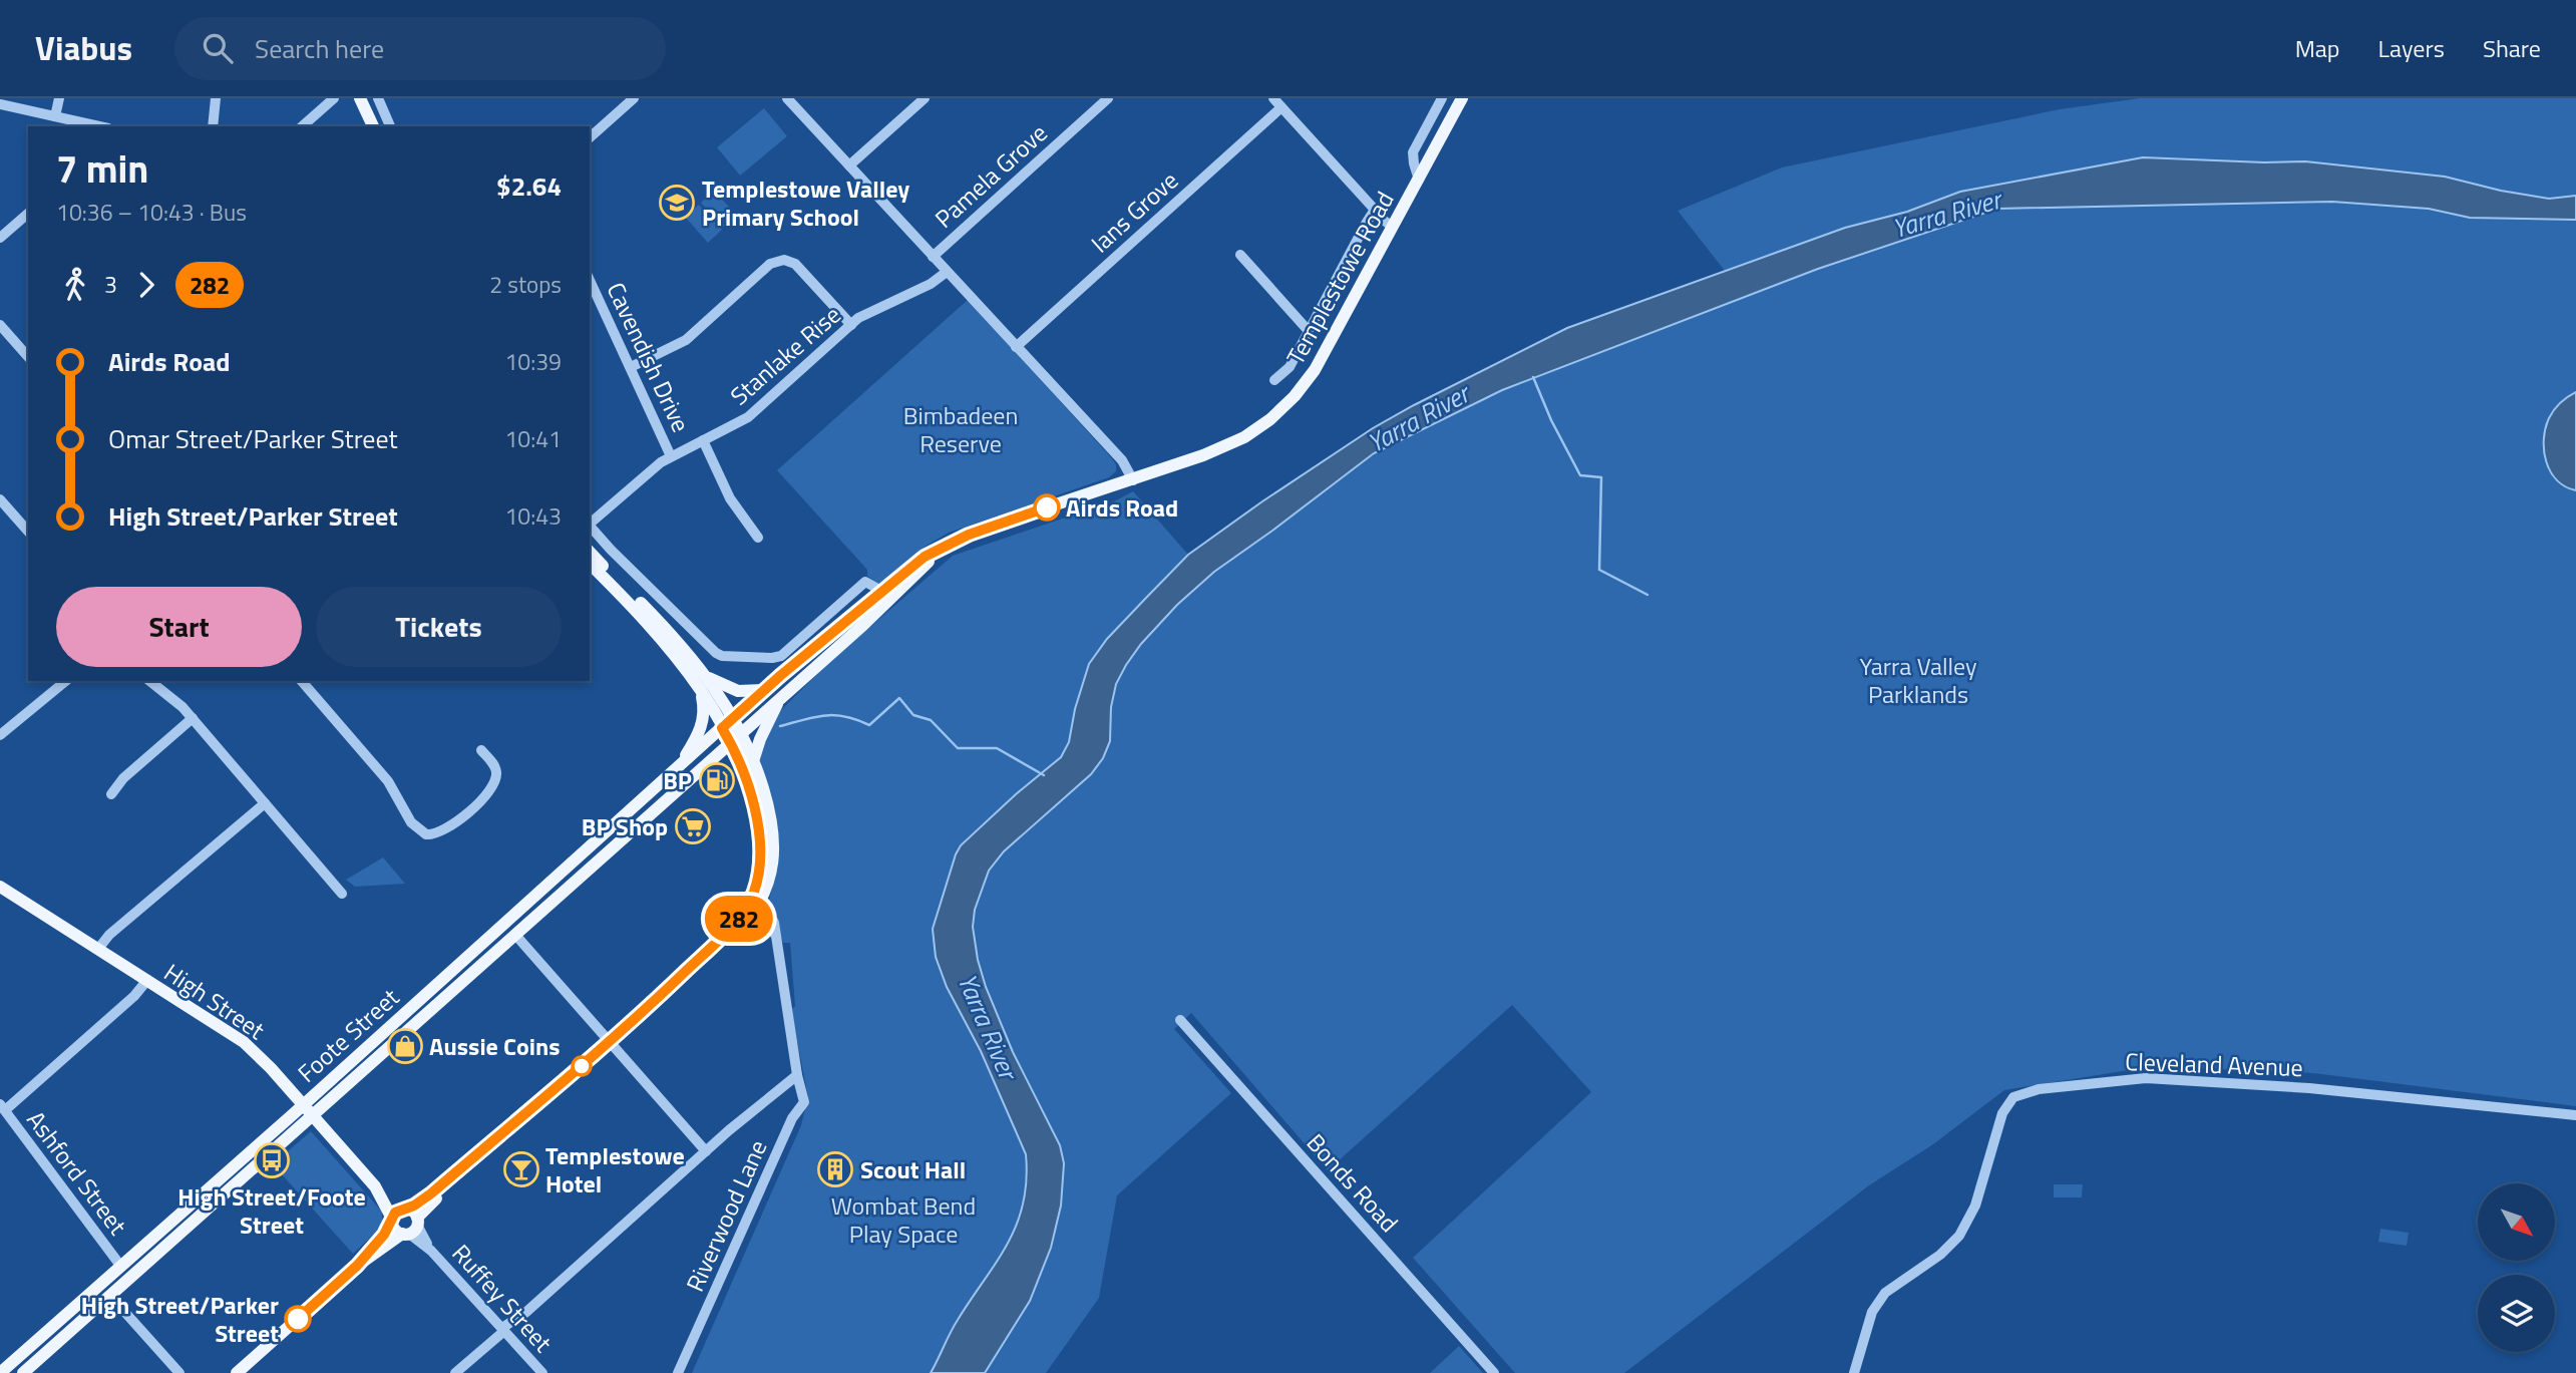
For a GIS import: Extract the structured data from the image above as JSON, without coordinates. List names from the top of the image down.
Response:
{
  "streets": {
    "main road": ["Templestowe Road", "High Street", "Foote Street"],
    "street": [
      "Pamela Grove",
      "Ians Grove",
      "Stanlake Rise",
      "Cavendish Drive",
      "Cleveland Avenue",
      "Ashford Street",
      "Bonds Road",
      "Riverwood Lane",
      "Ruffey Street"
    ]
  },
  "crossings": [
    ["Templestowe Road", "Foote Street"],
    ["Stanlake Rise", "Cavendish Drive"],
    ["High Street", "Foote Street"],
    ["High Street", "Ruffey Street"],
    ["Foote Street", "Ashford Street"]
  ],
  "water": ["Yarra River"],
  "parks": ["Bimbadeen Reserve", "Yarra Valley Parklands", "Wombat Bend Play Space"],
  "places": {
    "school or university": ["Templestowe Valley Primary School"],
    "other": ["Airds Road", "High Street/Parker Street"],
    "fuel station": ["BP"],
    "supermarket": ["BP Shop"],
    "shop": ["Aussie Coins"],
    "bus stop": ["High Street/Foote Street"],
    "bar": ["Templestowe Hotel"],
    "building": ["Scout Hall"]
  },
  "lines": ["bus line 282"],
  "north": "bottom right",
  "page": {
    "header": "Viabus",
    "search": "Search here",
    "nav": ["Map", "Layers", "Share"],
    "on_map": "282",
    "heading": ["7 min", "10:36 – 10:43 · Bus", "$2.64"],
    "legs": ["3", "282", "2 stops"],
    "list": [
      {
        "name": "Airds Road",
        "value": "10:39"
      },
      {
        "name": "Omar Street/Parker Street",
        "value": "10:41"
      },
      {
        "name": "High Street/Parker Street",
        "value": "10:43"
      }
    ],
    "buttons": ["Start", "Tickets"]
  }
}
